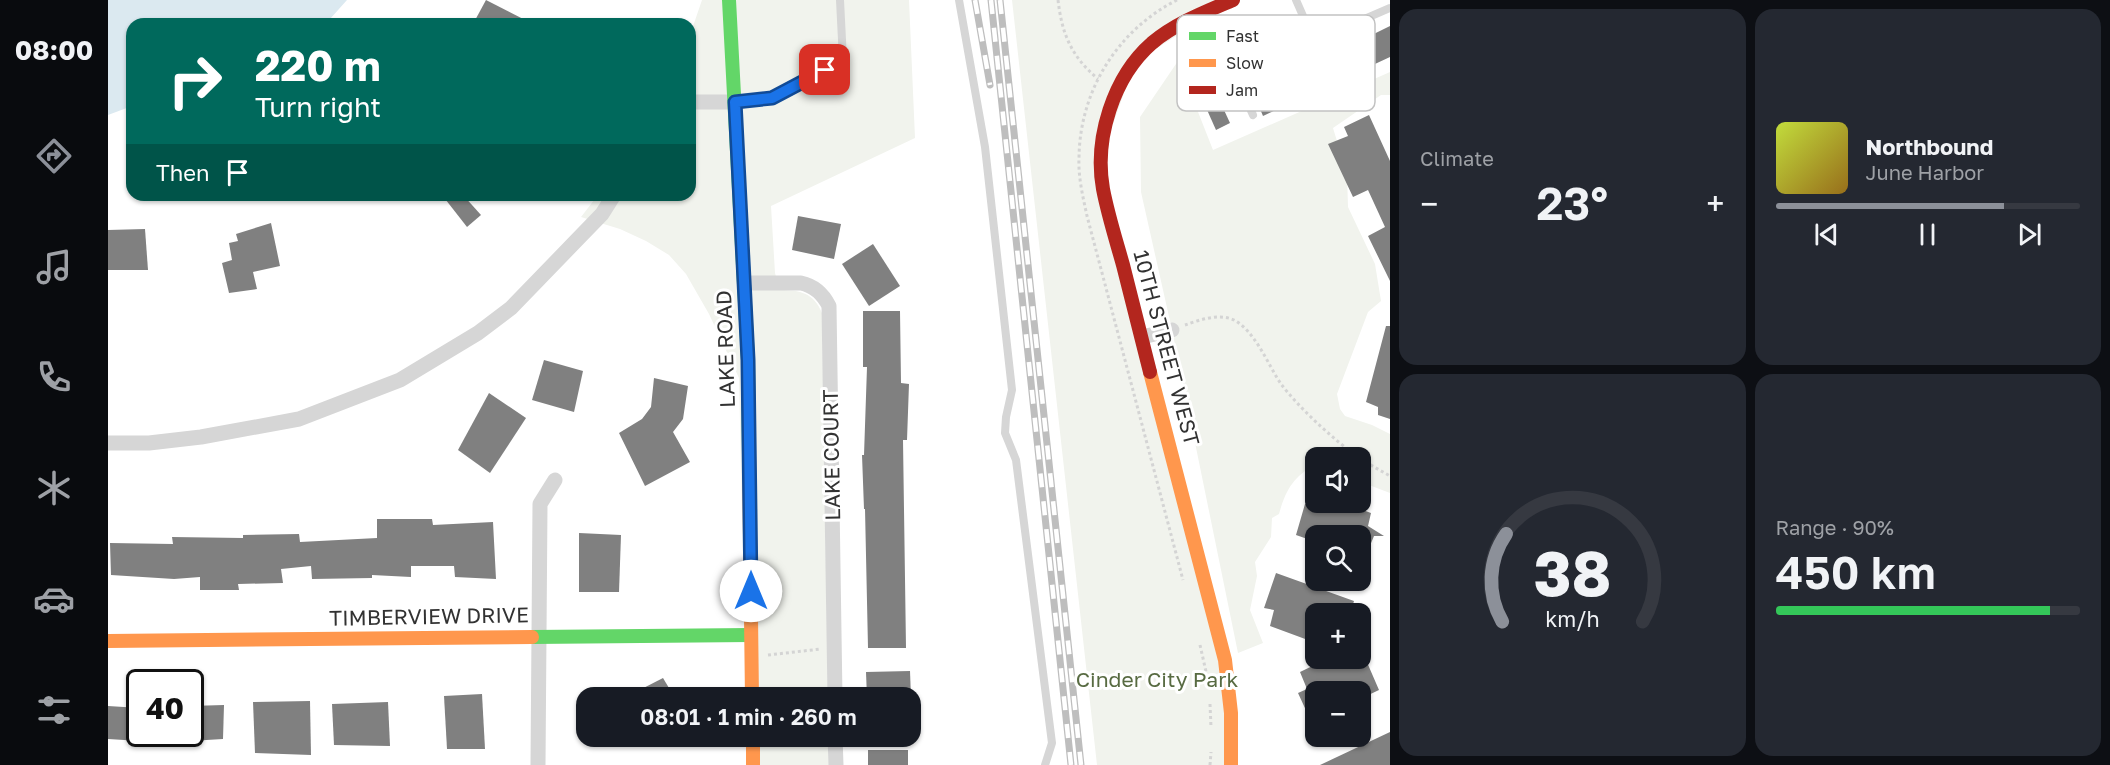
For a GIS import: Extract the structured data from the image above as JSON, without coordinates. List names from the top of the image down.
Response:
{
  "streets": {
    "street": [
      "10TH STREET WEST",
      "LAKE ROAD",
      "LAKE COURT",
      "TIMBERVIEW DRIVE"
    ]
  },
  "crossings": [
    ["LAKE ROAD", "LAKE COURT"],
    ["LAKE ROAD", "TIMBERVIEW DRIVE"]
  ],
  "parks": ["Cinder City Park"],
  "legend": ["Fast", "Slow", "Jam"],
  "page": {
    "tabs": "08:00",
    "tile": [
      "Climate",
      ["Range · 90%", "450 km"]
    ],
    "turn": ["220 m", "Turn right"],
    "song": ["Northbound", "June Harbor"],
    "then": "Then",
    "heat": ["−", "23°", "+"],
    "map_buttons": ["+", "−"],
    "limit": "40",
    "trip": "08:01 · 1 min · 260 m",
    "gauge": ["38", "km/h"]
  }
}
